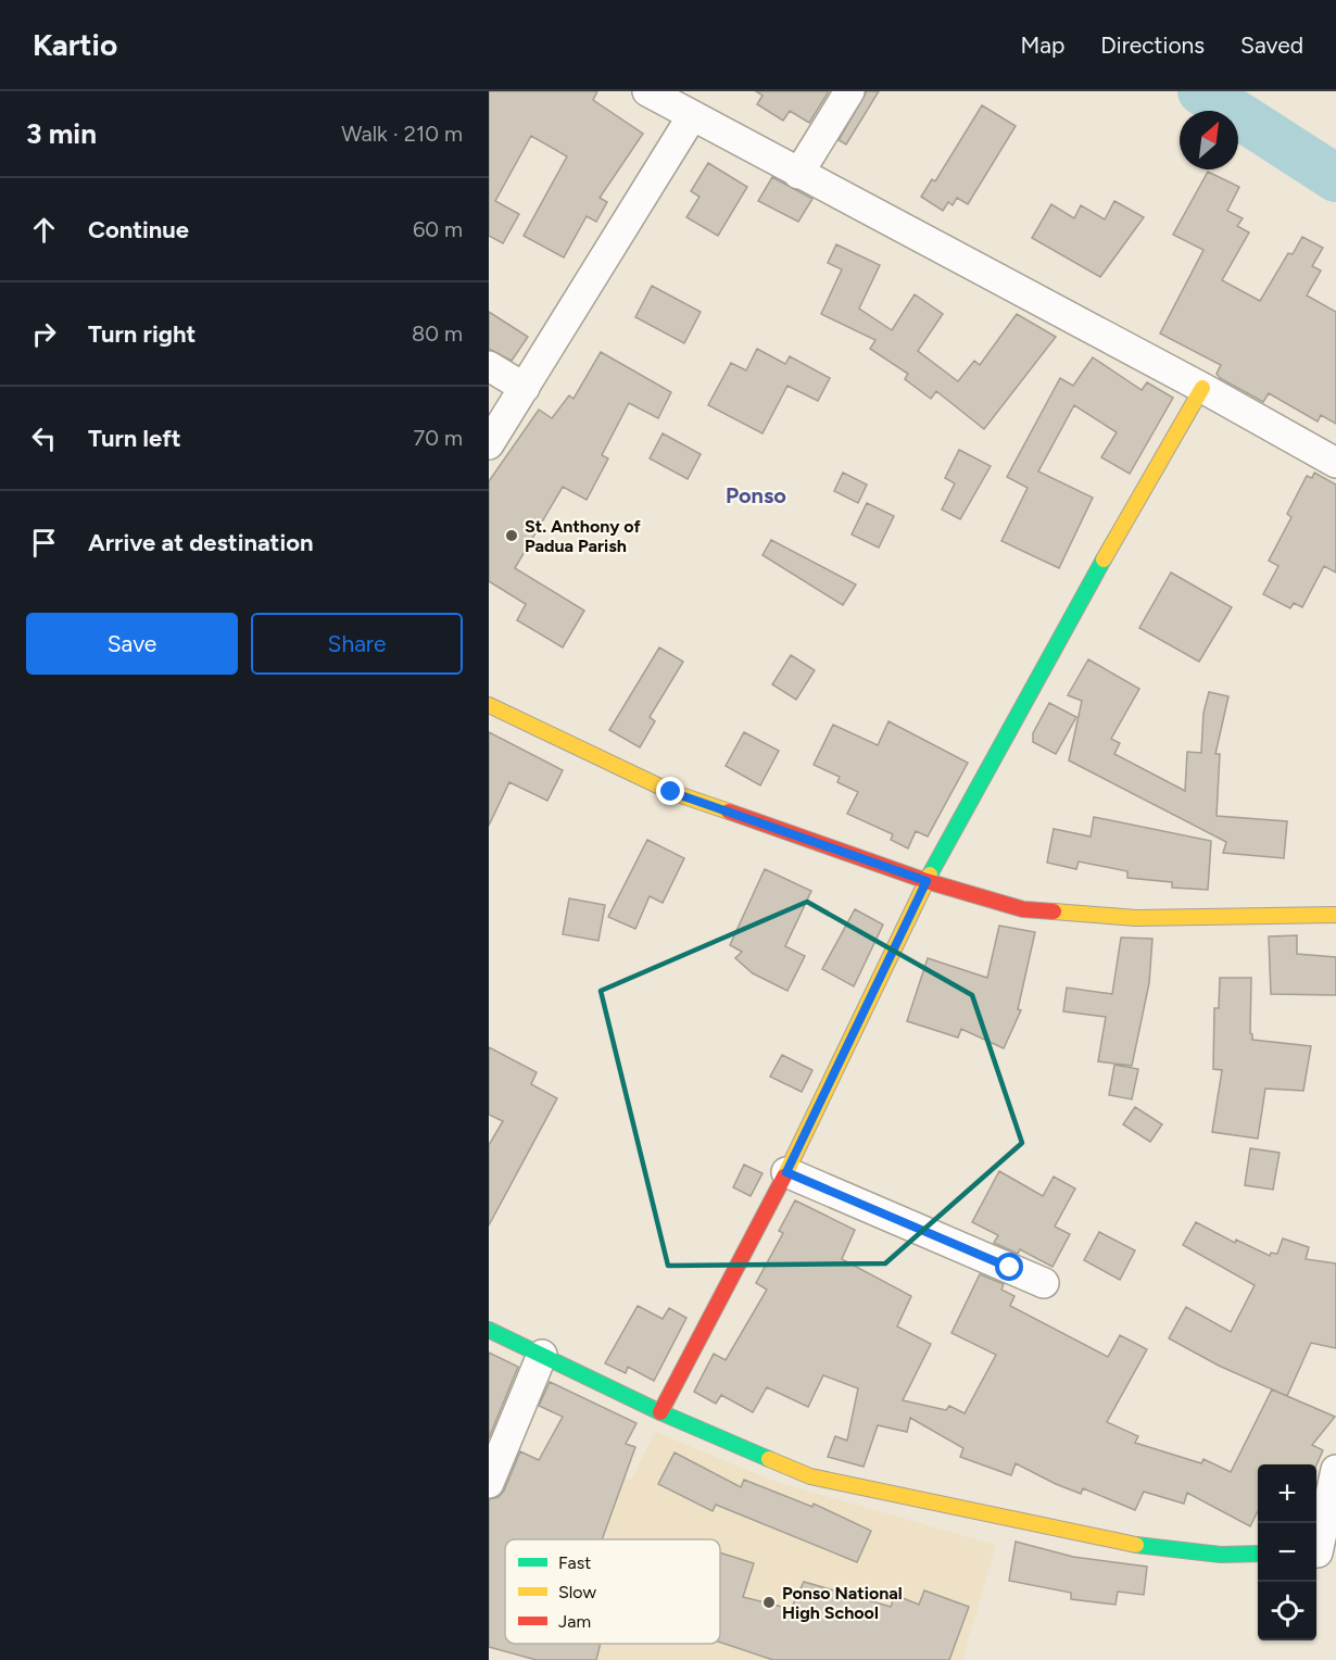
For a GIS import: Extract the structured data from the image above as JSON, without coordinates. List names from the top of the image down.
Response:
{
  "districts": ["Ponso"],
  "places": ["St. Anthony of Padua Parish", "Ponso National High School"],
  "legend": ["Fast", "Slow", "Jam"],
  "north": "top right",
  "page": {
    "header": "Kartio",
    "nav": ["Map", "Directions", "Saved"],
    "heading": ["3 min", "Walk · 210 m"],
    "list": [
      ["Continue", "60 m"],
      ["Turn right", "80 m"],
      ["Turn left", "70 m"],
      "Arrive at destination"
    ],
    "buttons": ["Save", "Share"],
    "map_buttons": ["+", "−"]
  }
}
